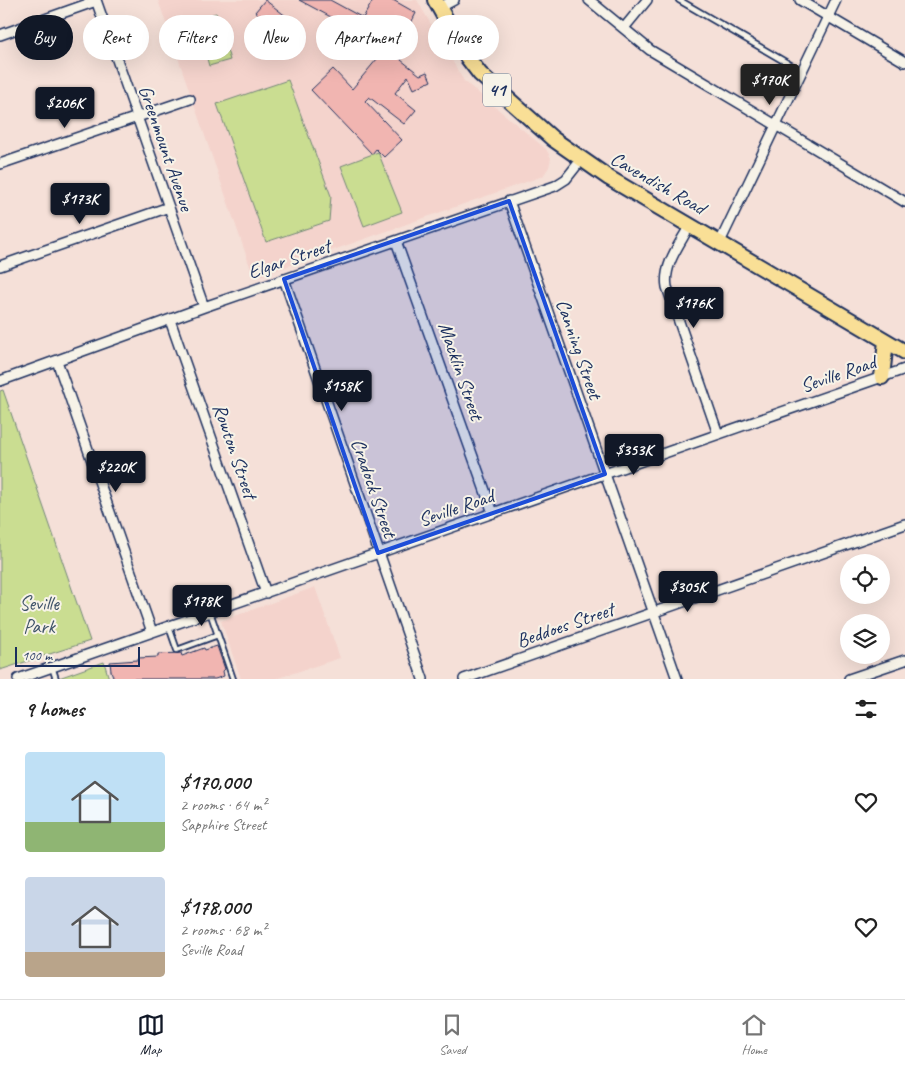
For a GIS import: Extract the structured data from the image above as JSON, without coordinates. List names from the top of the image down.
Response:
{
  "streets": {
    "main road": ["41", "Cavendish Road"],
    "street": [
      "Greenmount Avenue",
      "Elgar Street",
      "Canning Street",
      "Macklin Street",
      "Seville Road",
      "Rowton Street",
      "Cradock Street",
      "Beddoes Street"
    ]
  },
  "crossings": [
    ["Greenmount Avenue", "Elgar Street"],
    ["Cavendish Road", "Elgar Street"],
    ["Elgar Street", "Canning Street"],
    ["Elgar Street", "Macklin Street"],
    ["Elgar Street", "Rowton Street"],
    ["Elgar Street", "Cradock Street"],
    ["Canning Street", "Seville Road"],
    ["Canning Street", "Beddoes Street"],
    ["Macklin Street", "Seville Road"],
    ["Seville Road", "Rowton Street"],
    ["Seville Road", "Cradock Street"]
  ],
  "parks": ["Seville Park"],
  "scale_bar": "100 m",
  "page": {
    "chip": [
      "Buy",
      "Rent",
      "Filters",
      "New",
      "Apartment",
      "House"
    ],
    "price": [
      "$170K",
      "$206K",
      "$173K",
      "$176K",
      "$158K",
      "$353K",
      "$220K",
      "$305K",
      "$178K"
    ],
    "scale": "100 m",
    "heading": "9 homes",
    "list": [
      {
        "name": "$170,000",
        "note": "2 rooms · 64 m² · Sapphire Street"
      },
      {
        "name": "$178,000",
        "note": "2 rooms · 68 m² · Seville Road"
      }
    ],
    "tabs": ["Map", "Saved", "Home"]
  }
}
